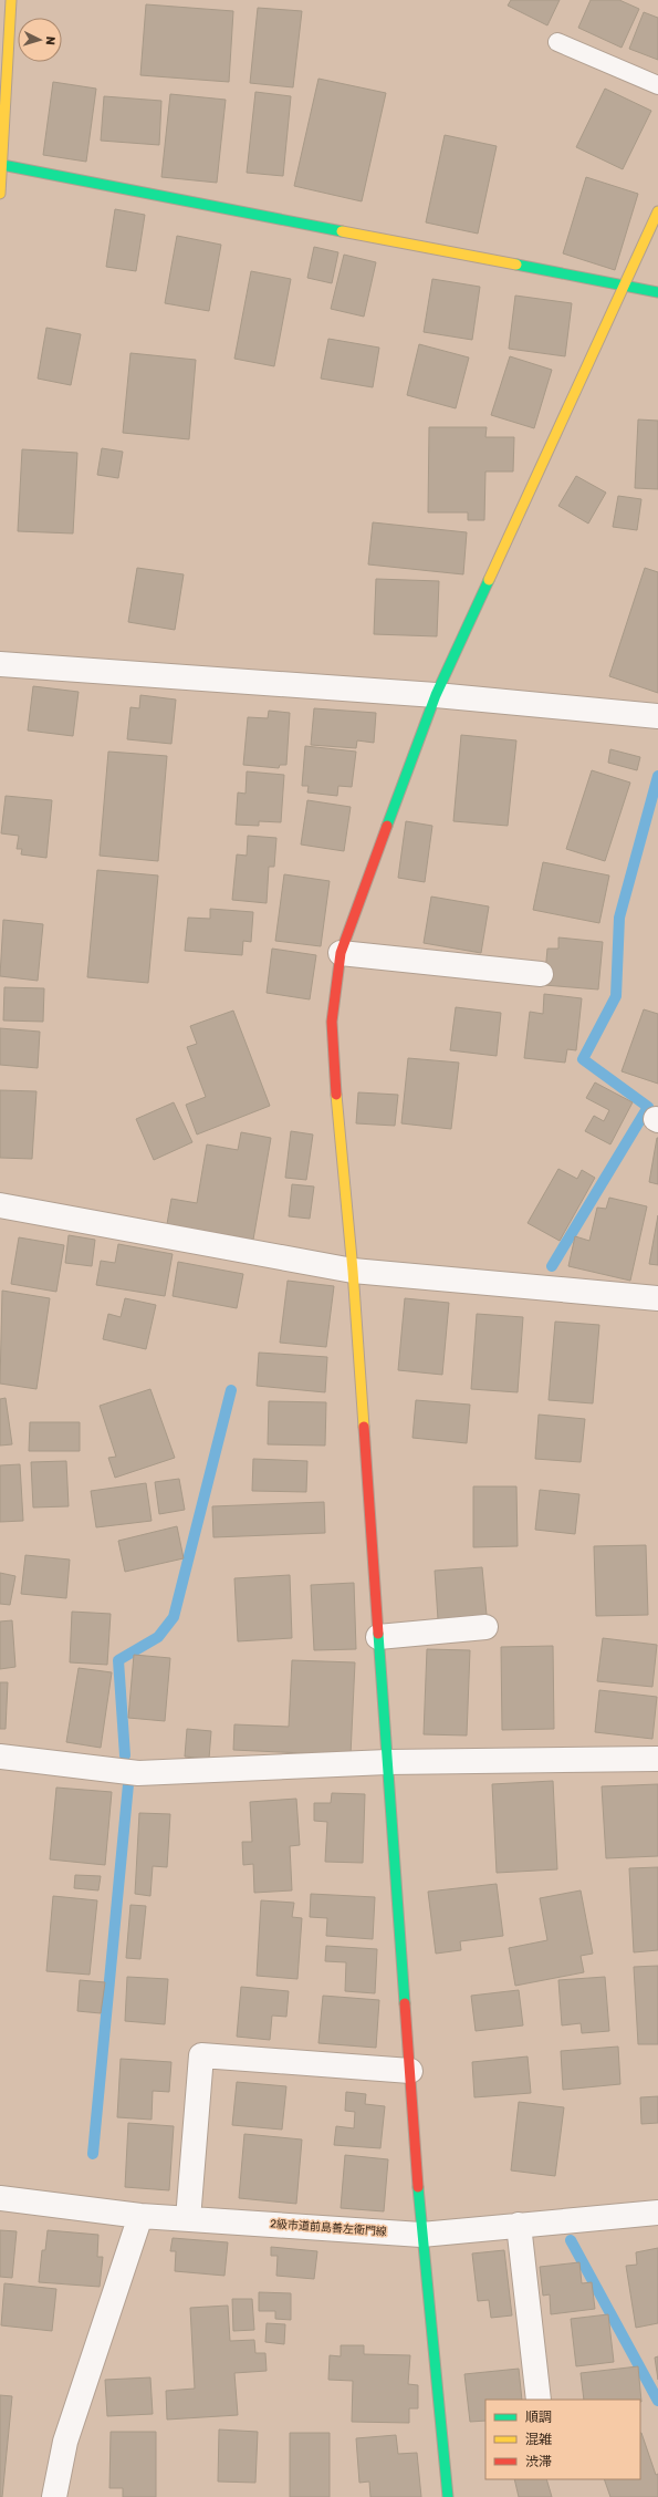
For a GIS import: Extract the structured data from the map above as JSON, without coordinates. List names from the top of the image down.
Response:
{
  "streets": {
    "street": ["2級市道前島善左衛門線"]
  },
  "legend": ["順調", "混雑", "渋滞"],
  "north": "right"
}
